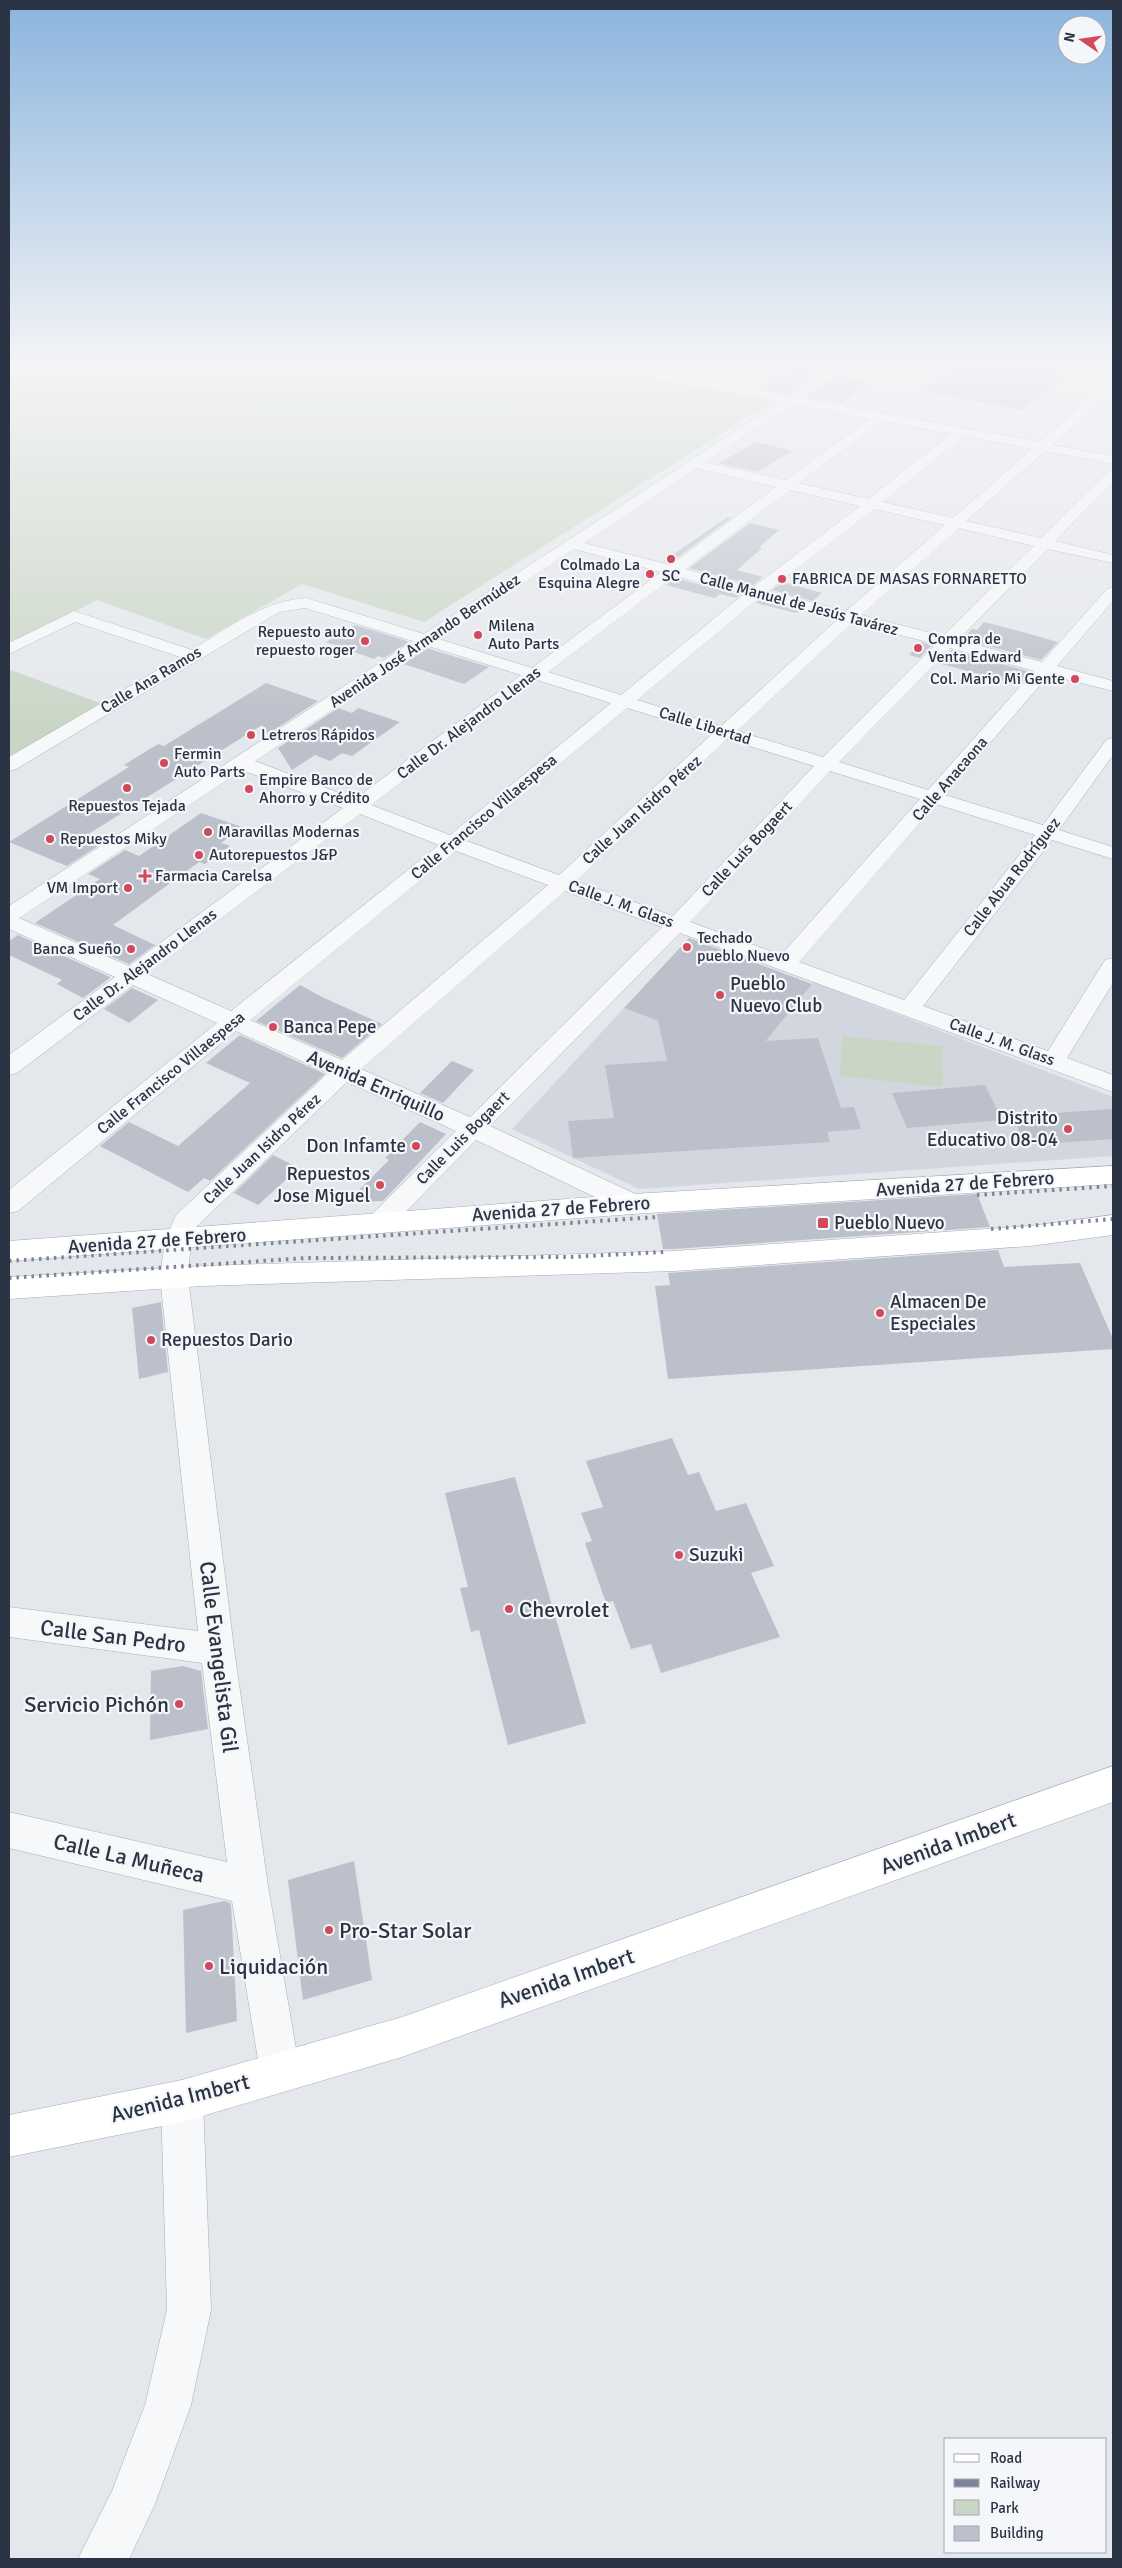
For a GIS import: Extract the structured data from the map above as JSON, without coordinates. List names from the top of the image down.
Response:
{
  "streets": {
    "main road": ["Avenida 27 de Febrero", "Avenida Imbert"],
    "street": [
      "Calle Manuel de Jesús Tavárez",
      "Avenida José Armando Bermúdez",
      "Calle Ana Ramos",
      "Calle Dr. Alejandro Llenas",
      "Calle Libertad",
      "Calle Anacaona",
      "Calle Juan Isidro Pérez",
      "Calle Francisco Villaespesa",
      "Calle Luis Bogaert",
      "Calle Abua Rodríguez",
      "Calle J. M. Glass",
      "Avenida Enriquillo",
      "Calle San Pedro",
      "Calle Evangelista Gil",
      "Calle La Muñeca"
    ]
  },
  "crossings": [
    ["Calle Manuel de Jesús Tavárez", "Avenida José Armando Bermúdez"],
    ["Calle Manuel de Jesús Tavárez", "Calle Dr. Alejandro Llenas"],
    ["Calle Manuel de Jesús Tavárez", "Calle Anacaona"],
    ["Calle Manuel de Jesús Tavárez", "Calle Juan Isidro Pérez"],
    ["Calle Manuel de Jesús Tavárez", "Calle Francisco Villaespesa"],
    ["Calle Manuel de Jesús Tavárez", "Calle Luis Bogaert"],
    ["Avenida José Armando Bermúdez", "Calle Libertad"],
    ["Avenida José Armando Bermúdez", "Calle J. M. Glass"],
    ["Calle Ana Ramos", "Calle Libertad"],
    ["Calle Dr. Alejandro Llenas", "Calle Libertad"],
    ["Calle Dr. Alejandro Llenas", "Calle J. M. Glass"],
    ["Calle Dr. Alejandro Llenas", "Avenida Enriquillo"],
    ["Calle Libertad", "Calle Anacaona"],
    ["Calle Libertad", "Calle Juan Isidro Pérez"],
    ["Calle Libertad", "Calle Francisco Villaespesa"],
    ["Calle Libertad", "Calle Luis Bogaert"],
    ["Calle Libertad", "Calle Abua Rodríguez"],
    ["Calle Anacaona", "Calle J. M. Glass"],
    ["Calle Juan Isidro Pérez", "Calle J. M. Glass"],
    ["Calle Juan Isidro Pérez", "Avenida Enriquillo"],
    ["Calle Juan Isidro Pérez", "Avenida 27 de Febrero"],
    ["Calle Juan Isidro Pérez", "Calle Evangelista Gil"],
    ["Calle Francisco Villaespesa", "Calle J. M. Glass"],
    ["Calle Francisco Villaespesa", "Avenida Enriquillo"],
    ["Calle Luis Bogaert", "Calle J. M. Glass"],
    ["Calle Luis Bogaert", "Avenida Enriquillo"],
    ["Calle Luis Bogaert", "Avenida 27 de Febrero"],
    ["Calle Abua Rodríguez", "Calle J. M. Glass"],
    ["Avenida Enriquillo", "Avenida 27 de Febrero"],
    ["Avenida 27 de Febrero", "Calle Evangelista Gil"],
    ["Calle San Pedro", "Calle Evangelista Gil"],
    ["Calle Evangelista Gil", "Avenida Imbert"],
    ["Calle Evangelista Gil", "Calle La Muñeca"]
  ],
  "places": {
    "other": [
      "SC",
      "Colmado La Esquina Alegre",
      "FABRICA DE MASAS FORNARETTO",
      "Milena Auto Parts",
      "Repuesto auto repuesto roger",
      "Compra de Venta Edward",
      "Col. Mario Mi Gente",
      "Letreros Rápidos",
      "Fermin Auto Parts",
      "Repuestos Tejada",
      "Empire Banco de Ahorro y Crédito",
      "Maravillas Modernas",
      "Repuestos Miky",
      "Autorepuestos J&P",
      "VM Import",
      "Techado pueblo Nuevo",
      "Banca Sueño",
      "Pueblo Nuevo Club",
      "Banca Pepe",
      "Distrito Educativo 08-04",
      "Don Infamte",
      "Repuestos Jose Miguel",
      "Almacen De Especiales",
      "Repuestos Dario",
      "Suzuki",
      "Chevrolet",
      "Servicio Pichón",
      "Pro-Star Solar",
      "Liquidación"
    ],
    "health": ["Farmacia Carelsa"],
    "transit": ["Pueblo Nuevo"]
  },
  "legend": [
    "Road",
    "Railway",
    "Park",
    "Building"
  ],
  "north": "left"
}
